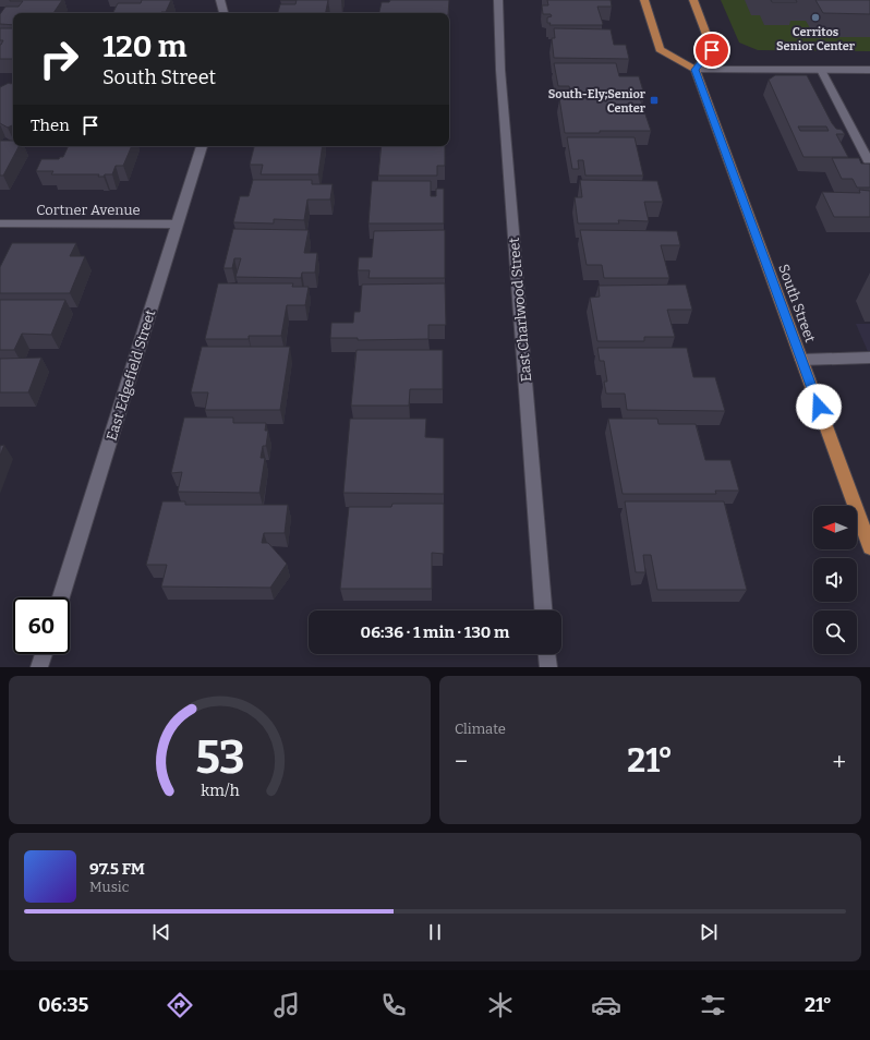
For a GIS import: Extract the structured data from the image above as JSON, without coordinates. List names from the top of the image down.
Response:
{
  "streets": {
    "main road": ["South Street"],
    "street": ["Cortner Avenue", "East Charlwood Street", "East Edgefield Street"]
  },
  "crossings": [
    ["Cortner Avenue", "East Edgefield Street"]
  ],
  "places": {
    "other": ["Cerritos Senior Center"],
    "transit": ["South-Ely;Senior Center"]
  },
  "north": "left",
  "page": {
    "turn": ["120 m", "South Street"],
    "then": "Then",
    "limit": "60",
    "trip": "06:36 · 1 min · 130 m",
    "tile": "Climate",
    "heat": ["−", "21°", "+"],
    "song": ["97.5 FM", "Music"],
    "tabs": ["06:35", "21°"],
    "gauge": ["53", "km/h"]
  }
}
